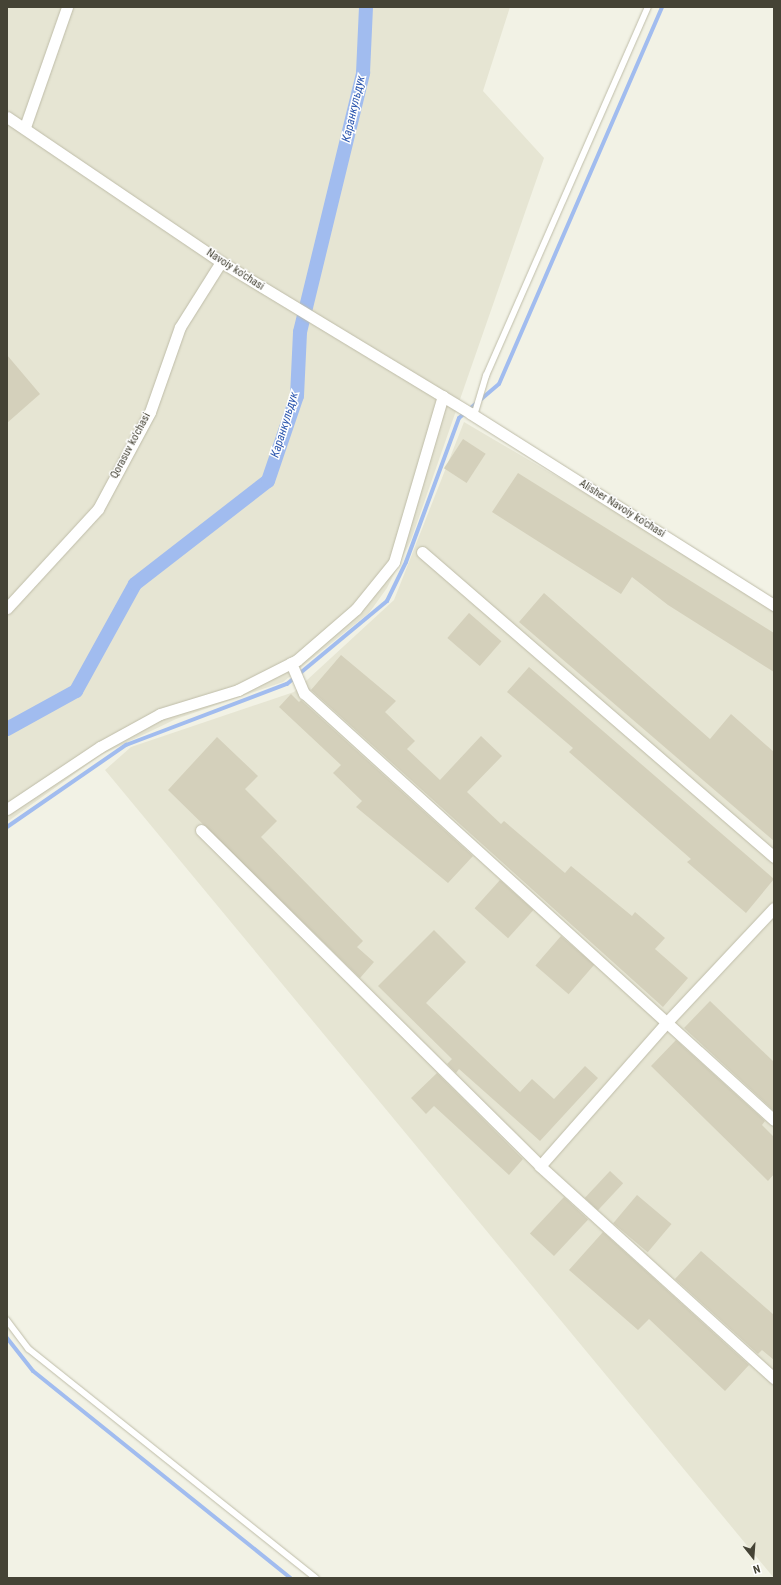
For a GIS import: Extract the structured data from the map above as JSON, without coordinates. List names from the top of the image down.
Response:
{
  "streets": {
    "street": ["Navoiy ko'chasi", "Qorasuv ko'chasi", "Alisher Navoiy ko'chasi"]
  },
  "crossings": [
    ["Navoiy ko'chasi", "Qorasuv ko'chasi"],
    ["Navoiy ko'chasi", "Alisher Navoiy ko'chasi"]
  ],
  "water": ["Каранкульдук"],
  "north": "bottom"
}
